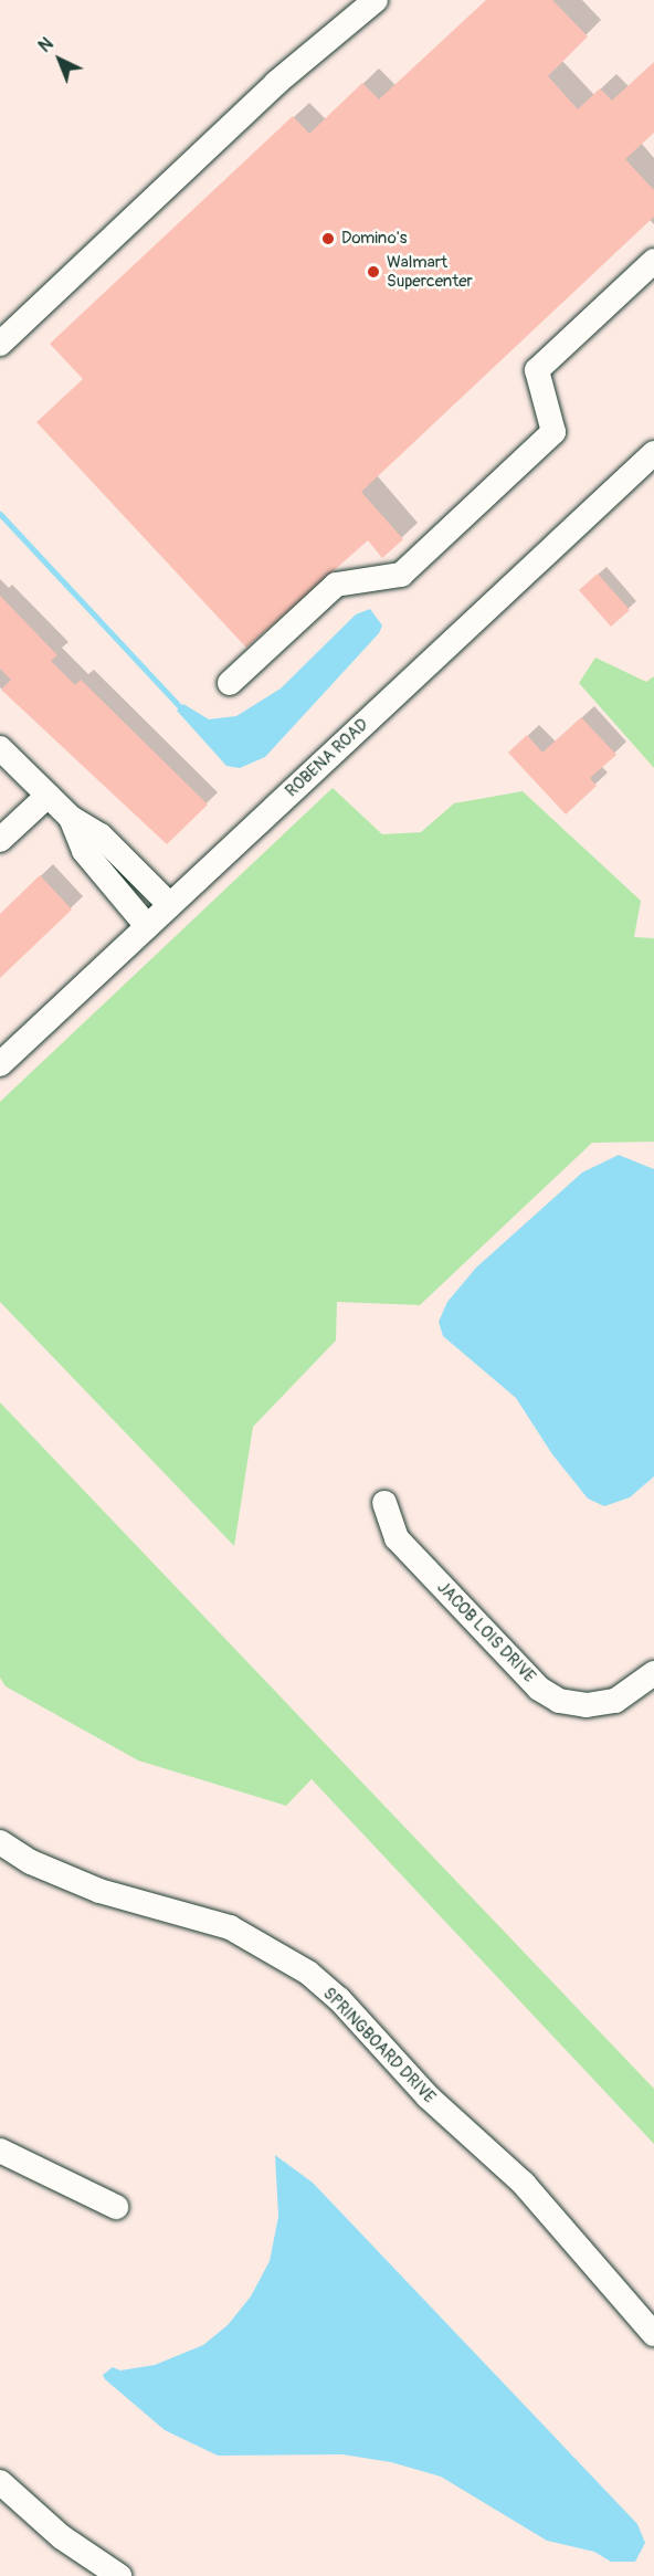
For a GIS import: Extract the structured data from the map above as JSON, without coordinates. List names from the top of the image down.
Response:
{
  "streets": {
    "street": ["ROBENA ROAD", "JACOB LOIS DRIVE", "SPRINGBOARD DRIVE"]
  },
  "places": ["Domino's", "Walmart Supercenter"],
  "north": "top left"
}
